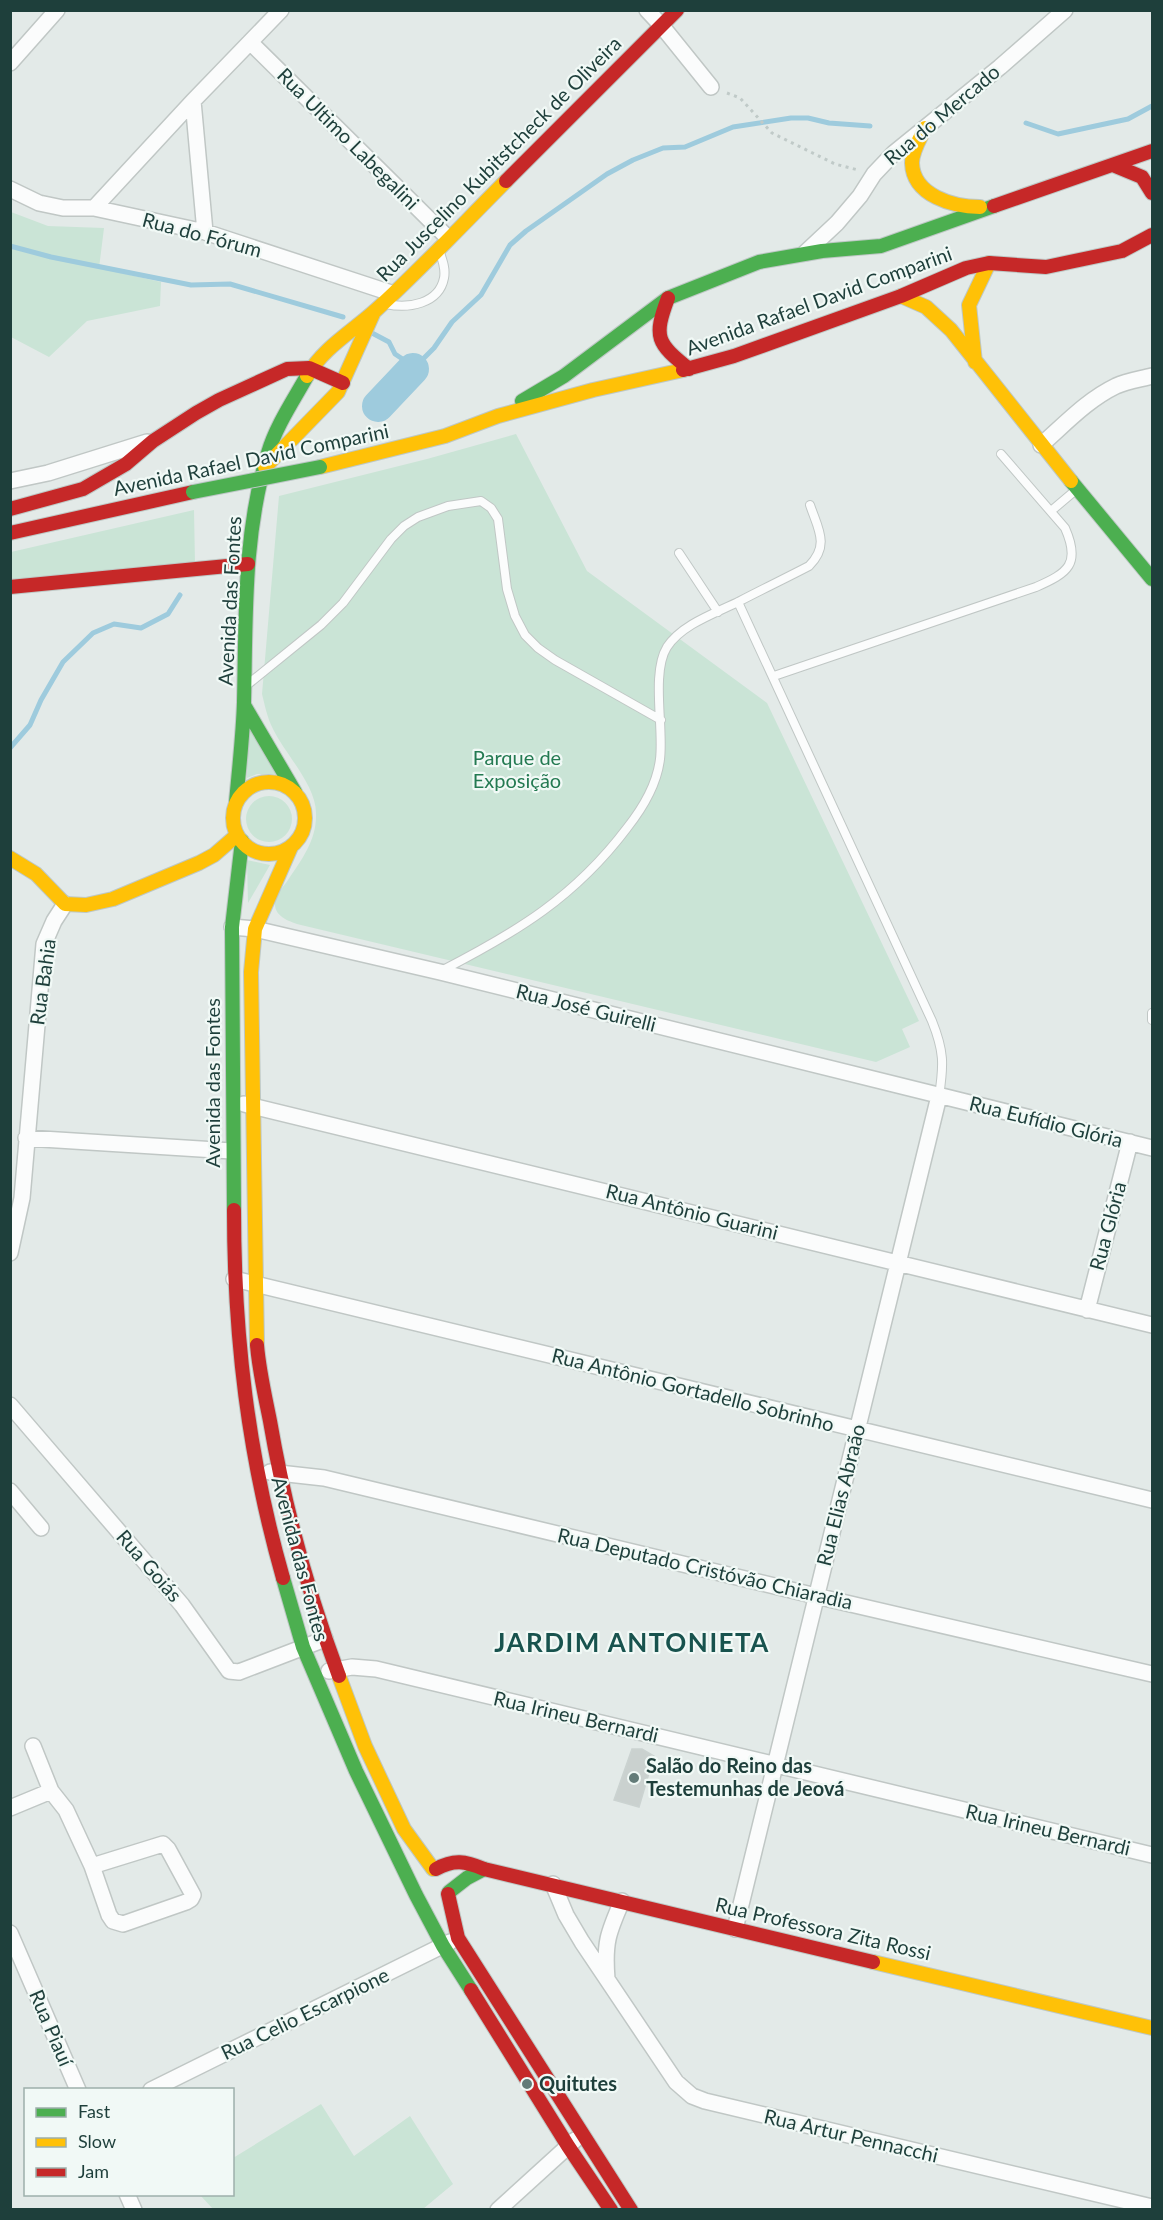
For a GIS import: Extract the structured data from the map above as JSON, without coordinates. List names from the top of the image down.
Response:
{
  "streets": {
    "main road": [
      "Rua Juscelino Kubitstcheck de Oliveira",
      "Avenida Rafael David Comparini",
      "Avenida das Fontes",
      "Rua Professora Zita Rossi"
    ],
    "street": [
      "Rua do Mercado",
      "Rua Ultimo Labegalini",
      "Rua do Fórum",
      "Rua Bahia",
      "Rua José Guirelli",
      "Rua Eufídio Glória",
      "Rua Antônio Guarini",
      "Rua Glória",
      "Rua Antônio Gortadello Sobrinho",
      "Rua Elias Abraão",
      "Rua Goiás",
      "Rua Deputado Cristóvão Chiaradia",
      "Rua Irineu Bernardi",
      "Rua Celio Escarpione",
      "Rua Piauí",
      "Rua Artur Pennacchi"
    ]
  },
  "crossings": [
    ["Rua do Mercado", "Avenida Rafael David Comparini"],
    ["Rua Ultimo Labegalini", "Rua Juscelino Kubitstcheck de Oliveira"],
    ["Rua Juscelino Kubitstcheck de Oliveira", "Rua do Fórum"],
    ["Rua Juscelino Kubitstcheck de Oliveira", "Avenida das Fontes"],
    ["Avenida das Fontes", "Rua José Guirelli"],
    ["Avenida das Fontes", "Rua Antônio Guarini"],
    ["Avenida das Fontes", "Rua Antônio Gortadello Sobrinho"],
    ["Avenida das Fontes", "Rua Goiás"],
    ["Avenida das Fontes", "Rua Deputado Cristóvão Chiaradia"],
    ["Avenida das Fontes", "Rua Irineu Bernardi"],
    ["Avenida das Fontes", "Rua Professora Zita Rossi"],
    ["Avenida das Fontes", "Rua Celio Escarpione"],
    ["Rua José Guirelli", "Rua Eufídio Glória"],
    ["Rua José Guirelli", "Rua Elias Abraão"],
    ["Rua Eufídio Glória", "Rua Glória"],
    ["Rua Eufídio Glória", "Rua Elias Abraão"],
    ["Rua Antônio Guarini", "Rua Glória"],
    ["Rua Antônio Guarini", "Rua Elias Abraão"],
    ["Rua Antônio Gortadello Sobrinho", "Rua Elias Abraão"],
    ["Rua Elias Abraão", "Rua Deputado Cristóvão Chiaradia"],
    ["Rua Elias Abraão", "Rua Irineu Bernardi"],
    ["Rua Elias Abraão", "Rua Professora Zita Rossi"],
    ["Rua Professora Zita Rossi", "Rua Artur Pennacchi"]
  ],
  "districts": ["JARDIM ANTONIETA"],
  "parks": ["Parque de Exposição"],
  "places": ["Salão do Reino das Testemunhas de Jeová", "Quitutes"],
  "legend": ["Fast", "Slow", "Jam"]
}
